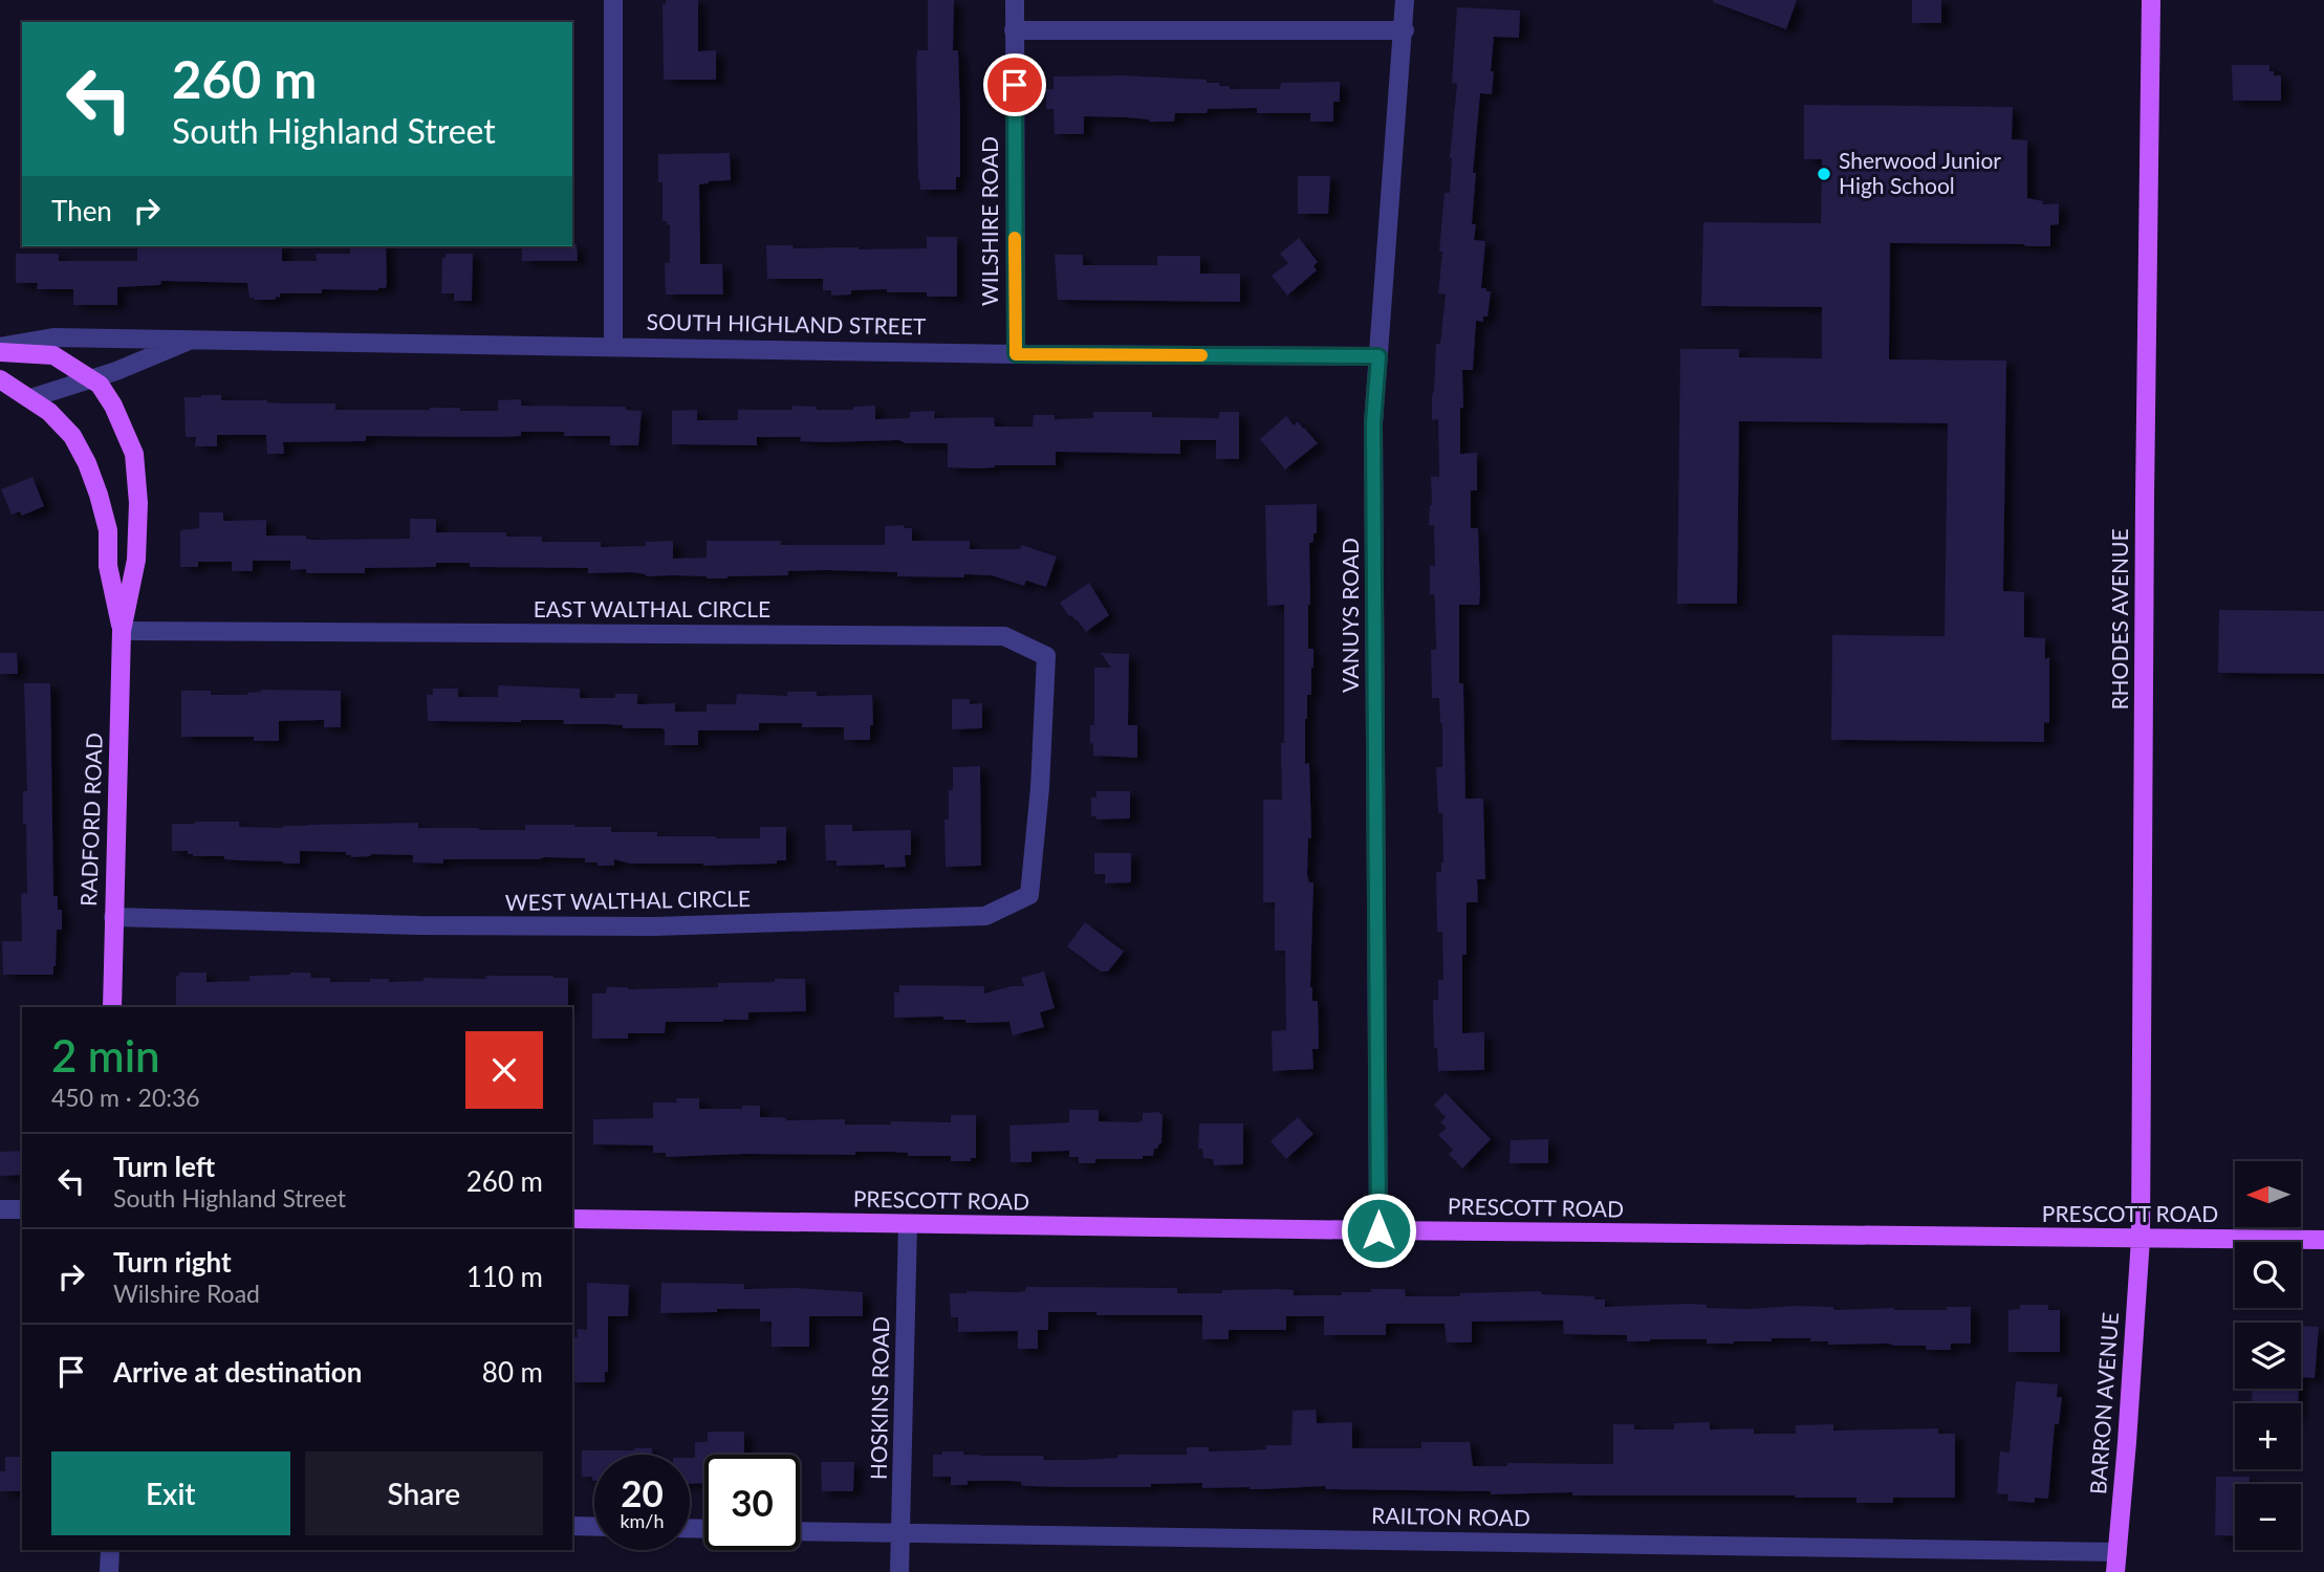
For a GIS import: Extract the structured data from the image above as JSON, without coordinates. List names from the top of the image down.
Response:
{
  "streets": {
    "main road": [
      "RHODES AVENUE",
      "RADFORD ROAD",
      "PRESCOTT ROAD",
      "BARRON AVENUE"
    ],
    "street": [
      "WILSHIRE ROAD",
      "SOUTH HIGHLAND STREET",
      "EAST WALTHAL CIRCLE",
      "VANUYS ROAD",
      "WEST WALTHAL CIRCLE",
      "HOSKINS ROAD",
      "RAILTON ROAD"
    ]
  },
  "crossings": [
    ["WILSHIRE ROAD", "SOUTH HIGHLAND STREET"],
    ["SOUTH HIGHLAND STREET", "VANUYS ROAD"],
    ["SOUTH HIGHLAND STREET", "RADFORD ROAD"],
    ["EAST WALTHAL CIRCLE", "RADFORD ROAD"],
    ["EAST WALTHAL CIRCLE", "WEST WALTHAL CIRCLE"],
    ["VANUYS ROAD", "PRESCOTT ROAD"],
    ["RHODES AVENUE", "PRESCOTT ROAD"],
    ["RHODES AVENUE", "BARRON AVENUE"],
    ["RADFORD ROAD", "WEST WALTHAL CIRCLE"],
    ["PRESCOTT ROAD", "HOSKINS ROAD"],
    ["PRESCOTT ROAD", "BARRON AVENUE"],
    ["HOSKINS ROAD", "RAILTON ROAD"],
    ["BARRON AVENUE", "RAILTON ROAD"]
  ],
  "places": ["Sherwood Junior High School"],
  "north": "left",
  "page": {
    "turn": ["260 m", "South Highland Street"],
    "then": "Then",
    "heading": ["2 min", "450 m · 20:36"],
    "list": [
      {
        "name": "Turn left",
        "note": "South Highland Street",
        "value": "260 m"
      },
      {
        "name": "Turn right",
        "note": "Wilshire Road",
        "value": "110 m"
      },
      {
        "name": "Arrive at destination",
        "value": "80 m"
      }
    ],
    "map_buttons": ["+", "−"],
    "buttons": ["Exit", "Share"],
    "speed": "20 km/h",
    "limit": "30"
  }
}
